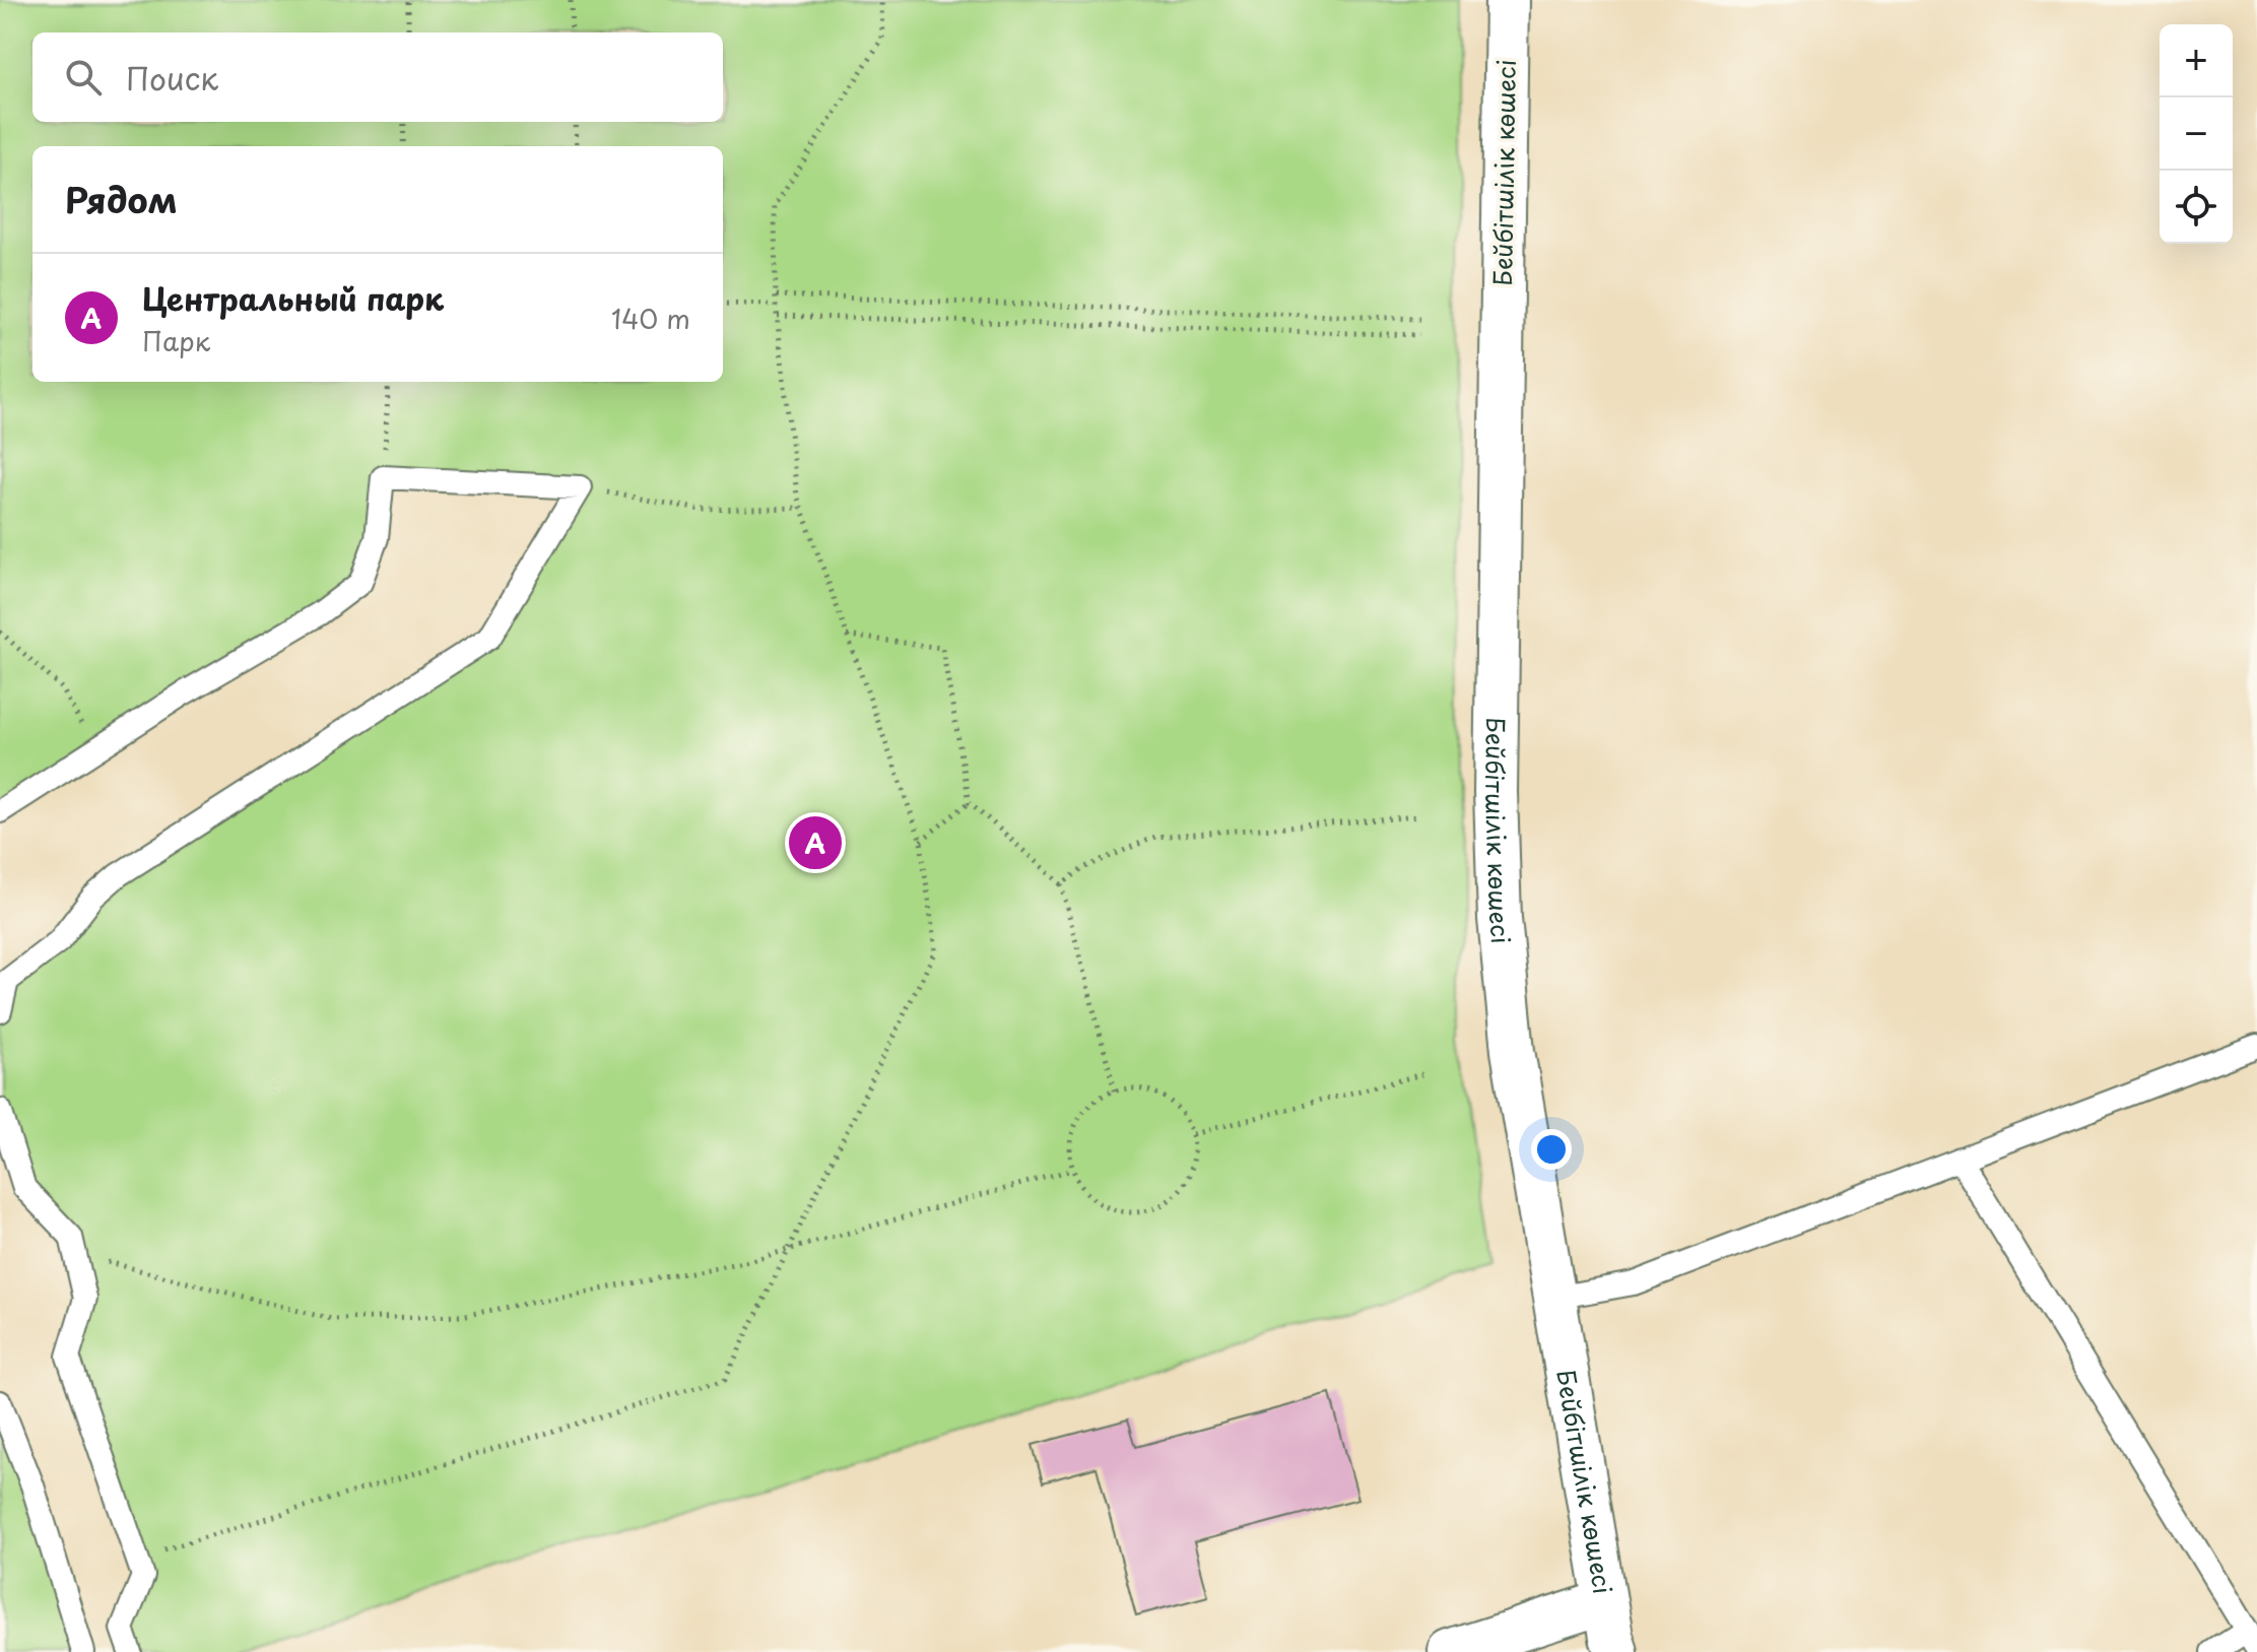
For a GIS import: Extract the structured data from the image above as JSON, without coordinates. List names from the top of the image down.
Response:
{
  "streets": {
    "street": ["Бейбітшілік көшесі"]
  },
  "page": {
    "map_buttons": ["+", "−"],
    "search": "Поиск",
    "heading": "Рядом",
    "list": [
      {
        "mark": "A",
        "name": "Центральный парк",
        "note": "Парк",
        "value": "140 m"
      }
    ],
    "pins": "A"
  }
}
